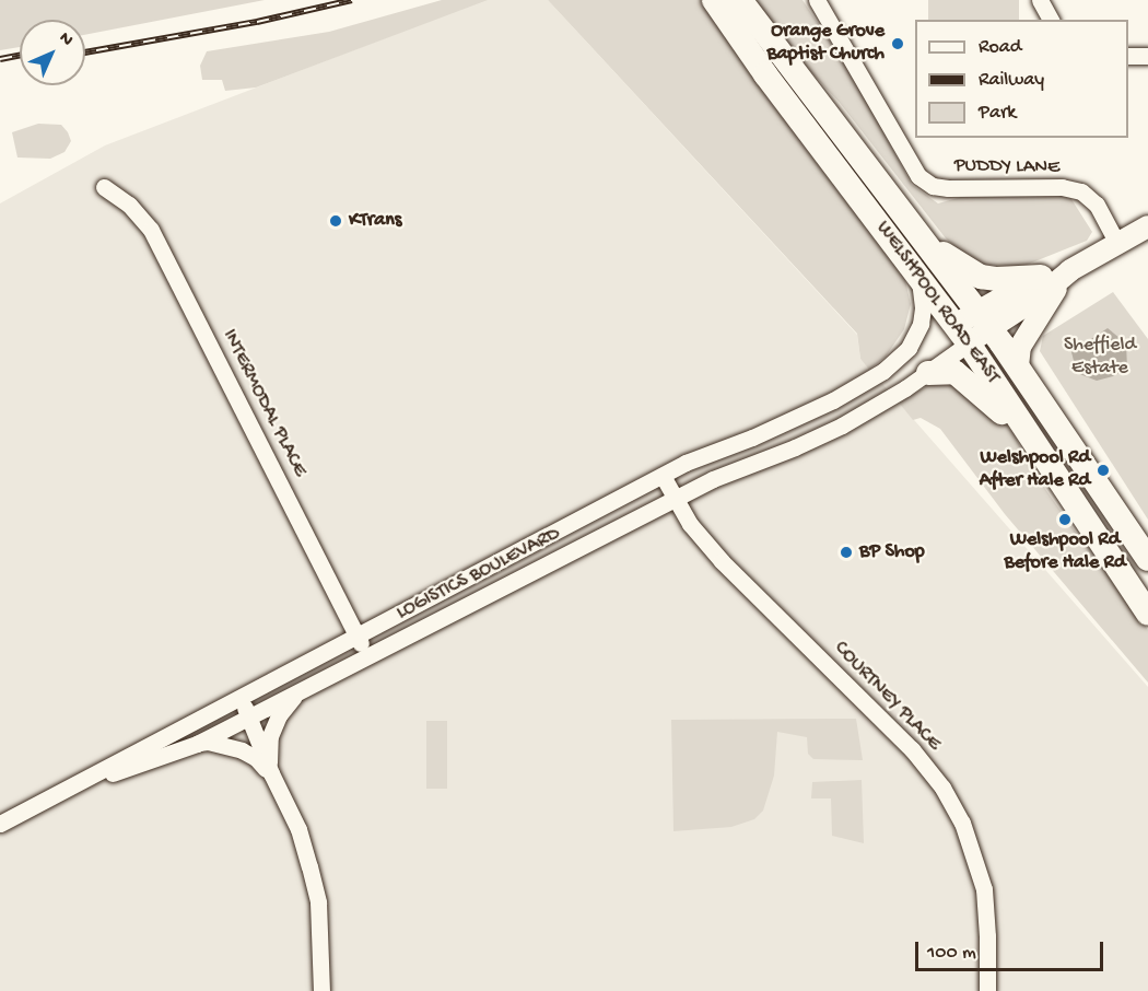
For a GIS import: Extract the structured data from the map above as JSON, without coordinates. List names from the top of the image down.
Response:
{
  "streets": {
    "highway": ["WELSHPOOL ROAD EAST"],
    "street": [
      "PUDDY LANE",
      "INTERMODAL PLACE",
      "LOGISTICS BOULEVARD",
      "COURTNEY PLACE"
    ]
  },
  "crossings": [
    ["WELSHPOOL ROAD EAST", "LOGISTICS BOULEVARD"],
    ["INTERMODAL PLACE", "LOGISTICS BOULEVARD"],
    ["LOGISTICS BOULEVARD", "COURTNEY PLACE"]
  ],
  "parks": ["Sheffield Estate"],
  "places": [
    "Orange Grove Baptist Church",
    "KTrans",
    "Welshpool Rd After Hale Rd",
    "Welshpool Rd Before Hale Rd",
    "BP Shop"
  ],
  "legend": ["Road", "Railway", "Park"],
  "scale_bar": "100 m",
  "north": "top right"
}
